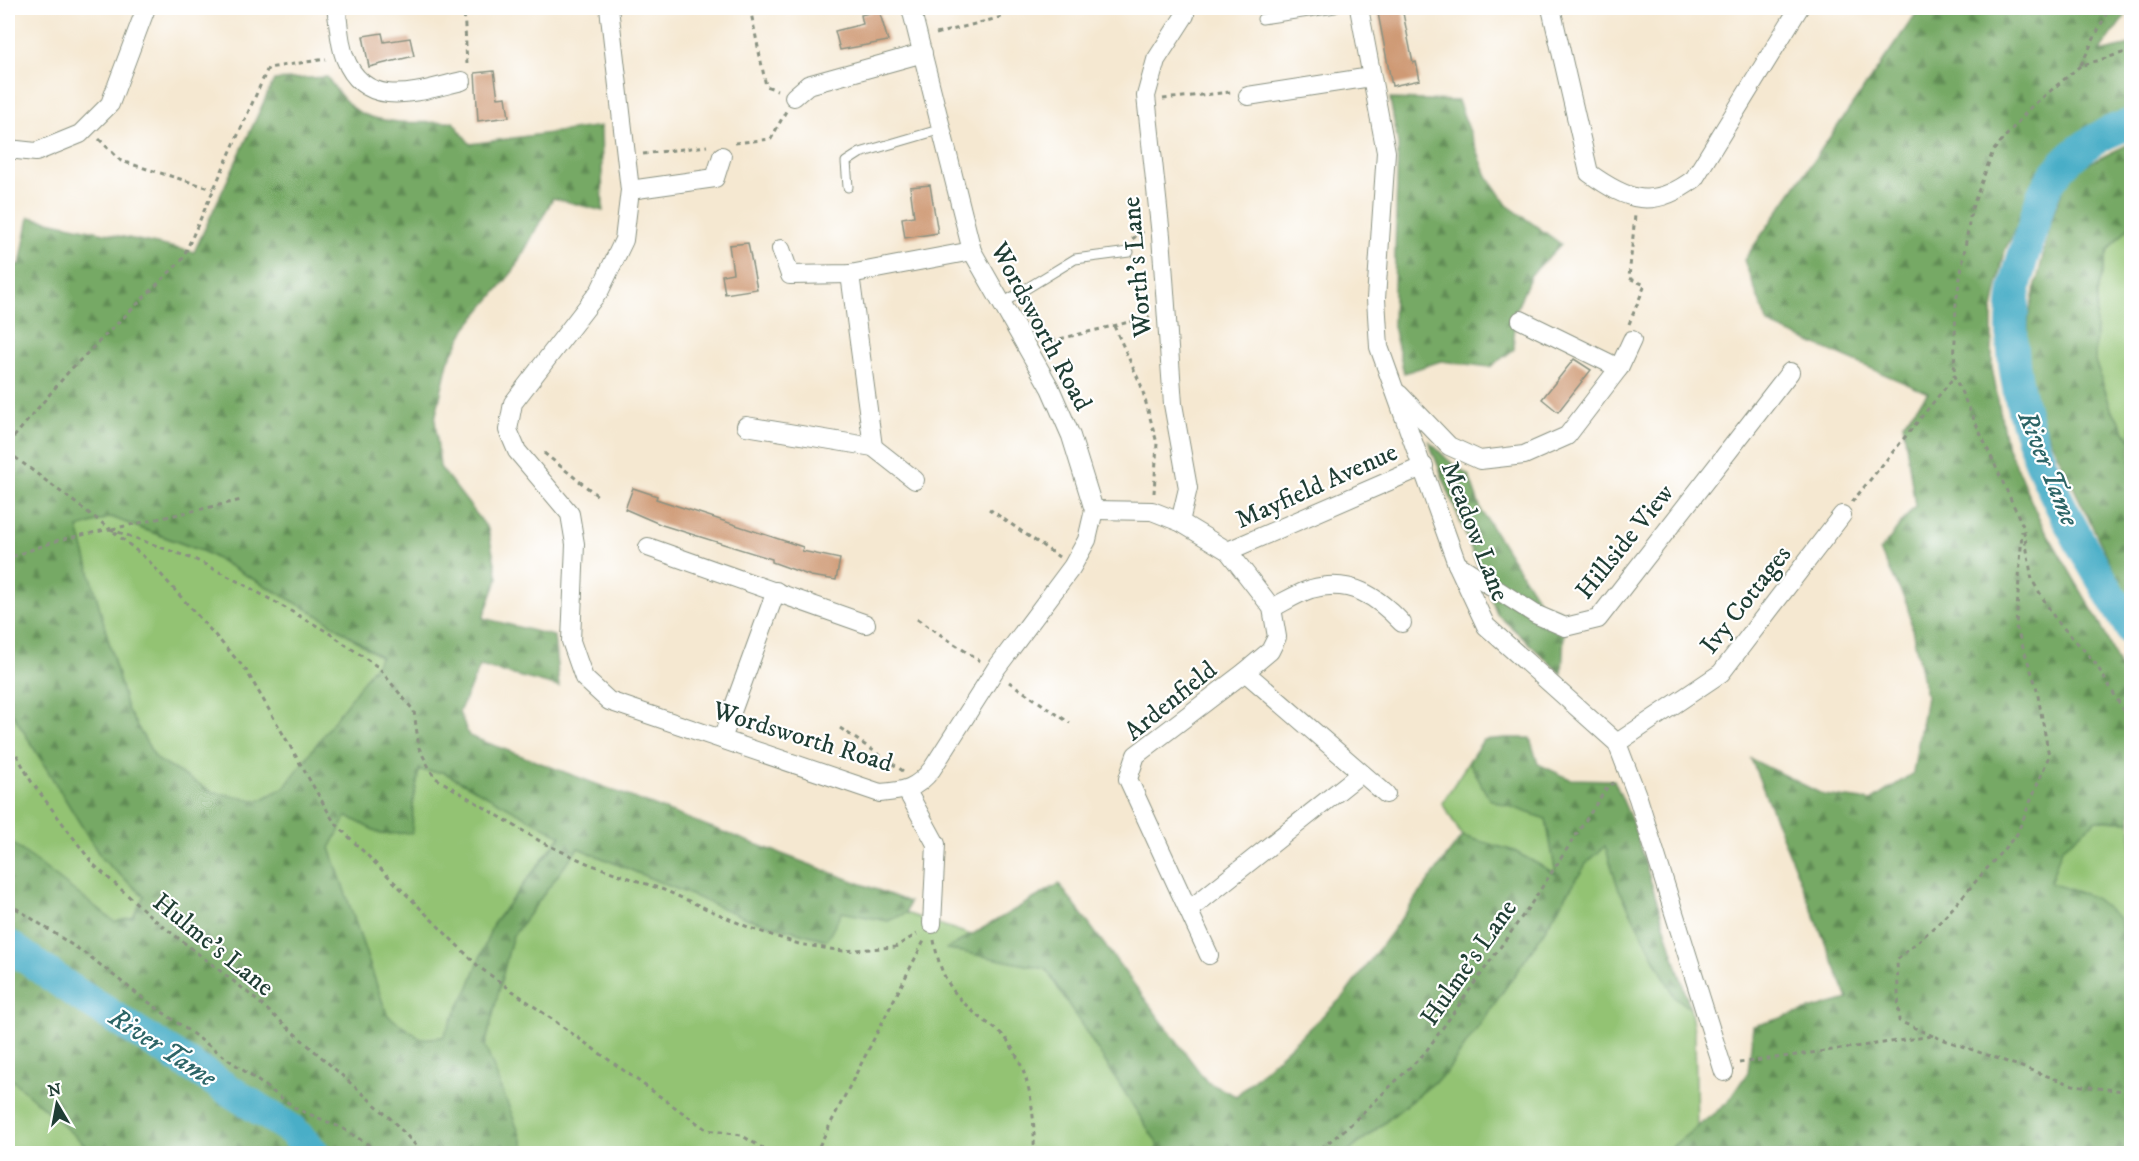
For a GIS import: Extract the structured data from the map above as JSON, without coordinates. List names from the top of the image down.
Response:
{
  "streets": {
    "street": [
      "Worth's Lane",
      "Wordsworth Road",
      "Mayfield Avenue",
      "Meadow Lane",
      "Hillside View",
      "Ivy Cottages",
      "Ardenfield"
    ],
    "path": ["Hulme's Lane"]
  },
  "crossings": [
    ["Mayfield Avenue", "Meadow Lane"],
    ["Meadow Lane", "Hillside View"],
    ["Meadow Lane", "Ivy Cottages"],
    ["Meadow Lane", "Hulme's Lane"]
  ],
  "water": ["River Tame"],
  "north": "top"
}
